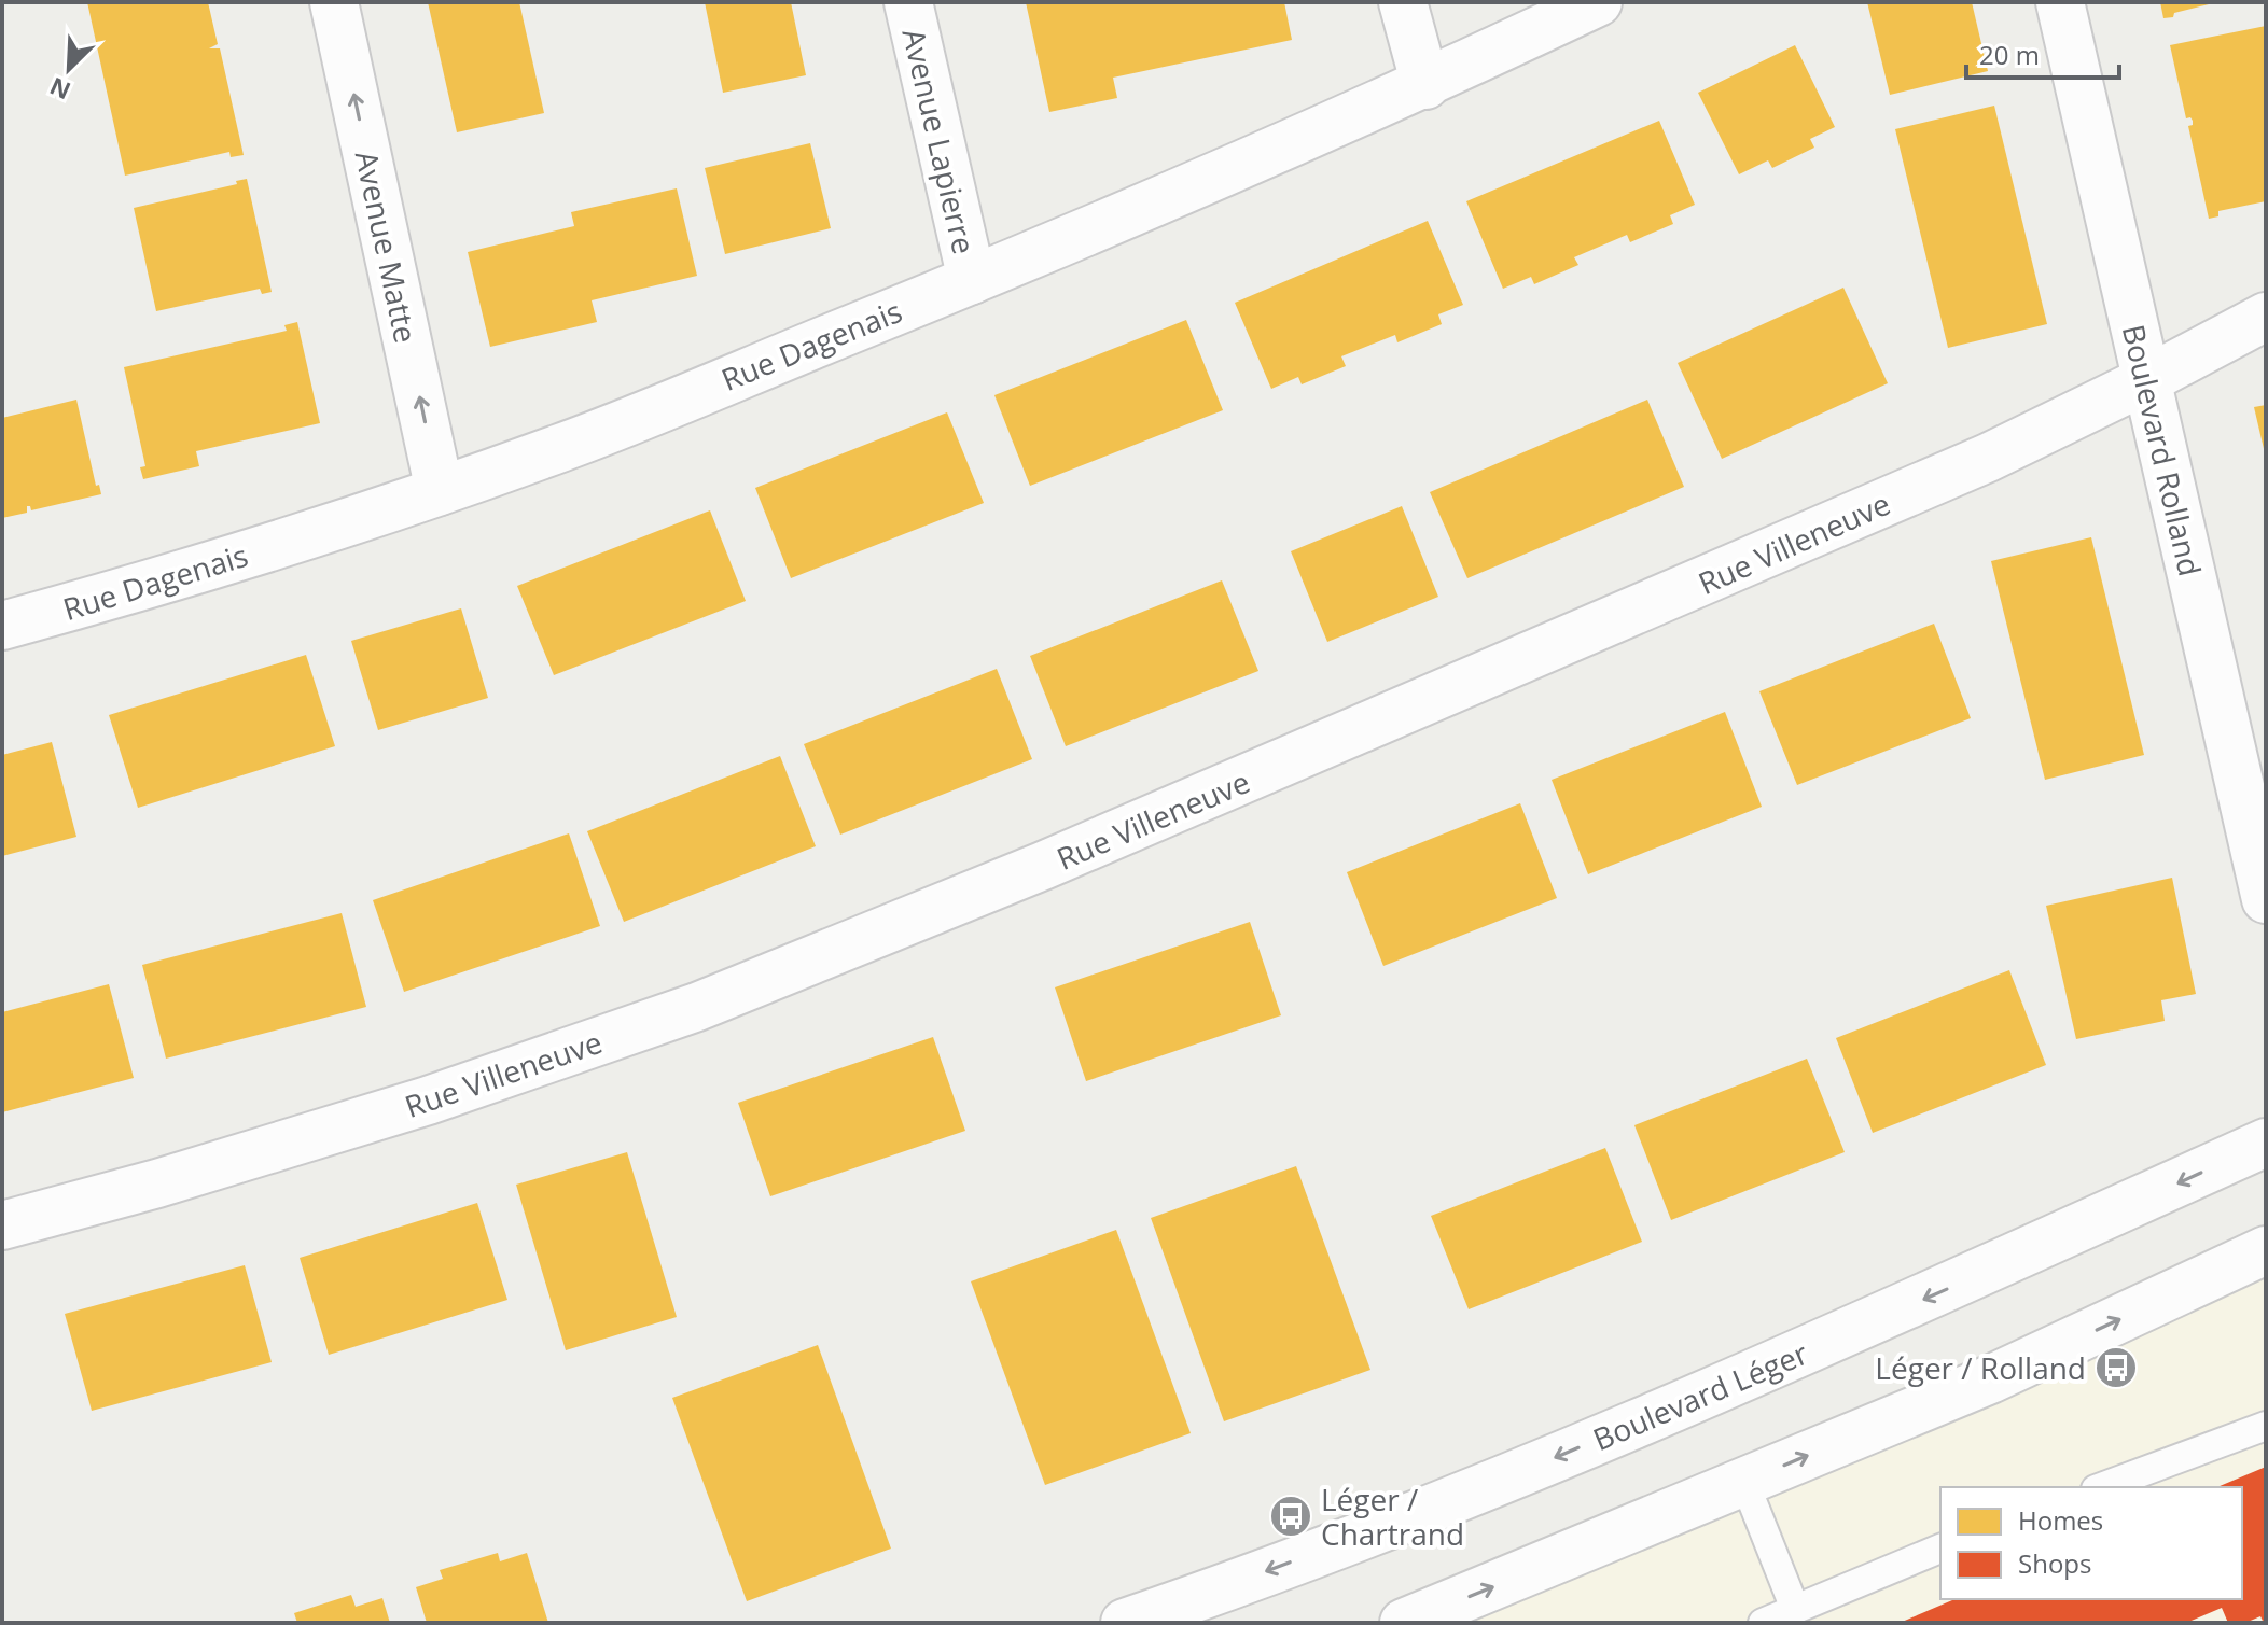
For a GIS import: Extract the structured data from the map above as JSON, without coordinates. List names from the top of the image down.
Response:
{
  "streets": {
    "street": [
      "Avenue Lapierre",
      "Avenue Matte",
      "Rue Dagenais",
      "Boulevard Rolland",
      "Rue Villeneuve",
      "Boulevard Léger"
    ]
  },
  "crossings": [
    ["Avenue Lapierre", "Rue Dagenais"],
    ["Avenue Matte", "Rue Dagenais"],
    ["Boulevard Rolland", "Rue Villeneuve"]
  ],
  "one_way": ["Avenue Matte"],
  "places": {
    "bus stop": ["Léger / Rolland", "Léger / Chartrand"]
  },
  "legend": ["Homes", "Shops"],
  "scale_bar": "20 m",
  "north": "bottom left"
}
